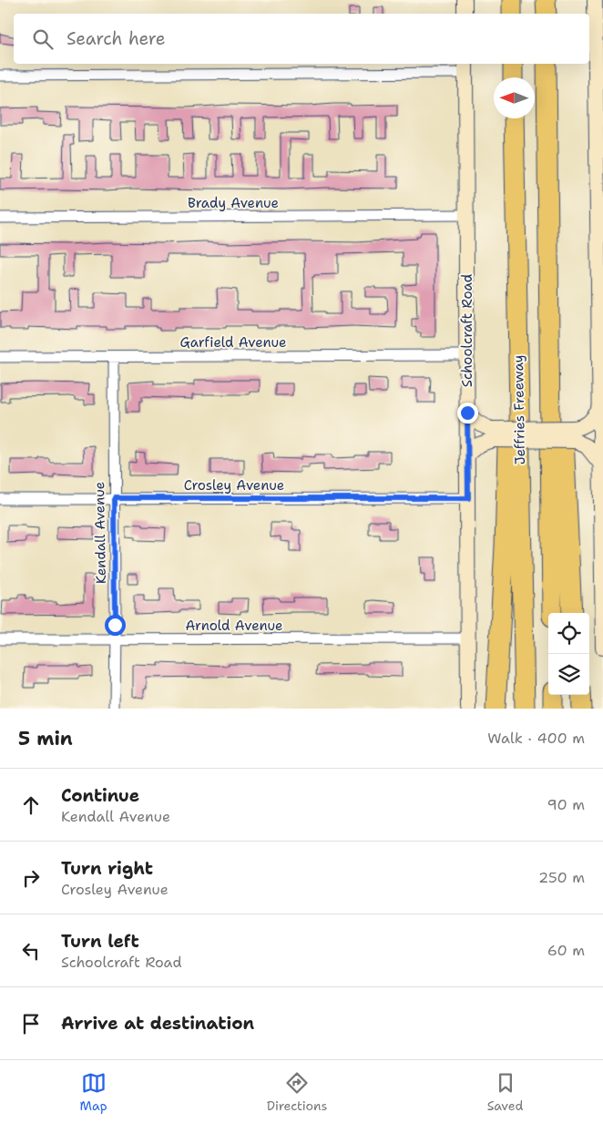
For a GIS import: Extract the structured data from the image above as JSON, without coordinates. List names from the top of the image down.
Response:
{
  "streets": {
    "highway": ["Jeffries Freeway"],
    "main road": ["Schoolcraft Road"],
    "street": [
      "Brady Avenue",
      "Garfield Avenue",
      "Crosley Avenue",
      "Kendall Avenue",
      "Arnold Avenue"
    ]
  },
  "crossings": [
    ["Brady Avenue", "Schoolcraft Road"],
    ["Schoolcraft Road", "Garfield Avenue"],
    ["Schoolcraft Road", "Crosley Avenue"],
    ["Schoolcraft Road", "Arnold Avenue"],
    ["Garfield Avenue", "Kendall Avenue"],
    ["Crosley Avenue", "Kendall Avenue"],
    ["Kendall Avenue", "Arnold Avenue"]
  ],
  "north": "left",
  "page": {
    "search": "Search here",
    "heading": ["5 min", "Walk · 400 m"],
    "list": [
      ["Continue", "Kendall Avenue", "90 m"],
      ["Turn right", "Crosley Avenue", "250 m"],
      ["Turn left", "Schoolcraft Road", "60 m"],
      "Arrive at destination"
    ],
    "nav": ["Map", "Directions", "Saved"]
  }
}
